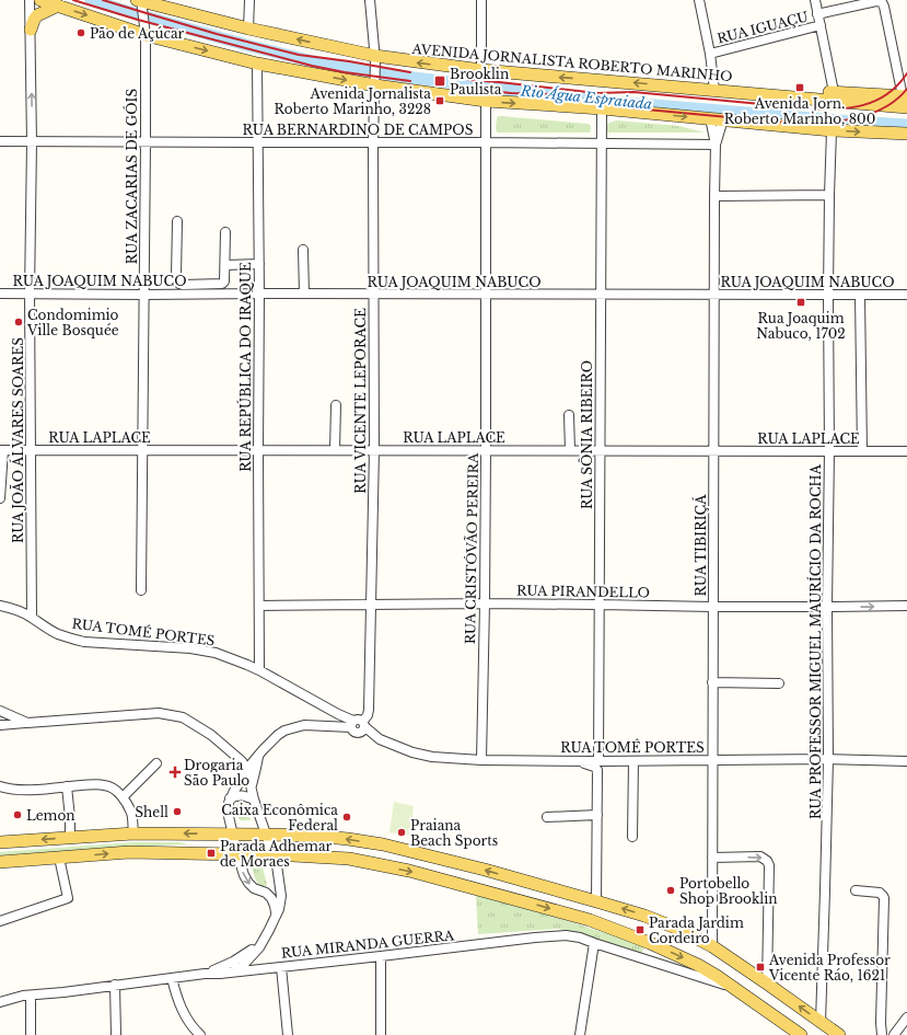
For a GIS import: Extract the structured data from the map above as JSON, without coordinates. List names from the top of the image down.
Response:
{
  "streets": {
    "main road": ["AVENIDA JORNALISTA ROBERTO MARINHO"],
    "street": [
      "RUA IGUAÇU",
      "RUA BERNARDINO DE CAMPOS",
      "RUA ZACARIAS DE GÓIS",
      "RUA JOAQUIM NABUCO",
      "RUA REPÚBLICA DO IRAQUE",
      "RUA VICENTE LEPORACE",
      "RUA SÔNIA RIBEIRO",
      "RUA LAPLACE",
      "RUA JOÃO ÁLVARES SOARES",
      "RUA TIBIRIÇÁ",
      "RUA CRISTÓVÃO PEREIRA",
      "RUA PIRANDELLO",
      "RUA TOMÉ PORTES",
      "RUA PROFESSOR MIGUEL MAURÍCIO DA ROCHA",
      "RUA MIRANDA GUERRA"
    ]
  },
  "crossings": [
    ["AVENIDA JORNALISTA ROBERTO MARINHO", "RUA ZACARIAS DE GÓIS"],
    ["AVENIDA JORNALISTA ROBERTO MARINHO", "RUA VICENTE LEPORACE"],
    ["RUA BERNARDINO DE CAMPOS", "RUA ZACARIAS DE GÓIS"],
    ["RUA BERNARDINO DE CAMPOS", "RUA REPÚBLICA DO IRAQUE"],
    ["RUA BERNARDINO DE CAMPOS", "RUA VICENTE LEPORACE"],
    ["RUA BERNARDINO DE CAMPOS", "RUA SÔNIA RIBEIRO"],
    ["RUA BERNARDINO DE CAMPOS", "RUA JOÃO ÁLVARES SOARES"],
    ["RUA BERNARDINO DE CAMPOS", "RUA TIBIRIÇÁ"],
    ["RUA BERNARDINO DE CAMPOS", "RUA CRISTÓVÃO PEREIRA"],
    ["RUA ZACARIAS DE GÓIS", "RUA JOAQUIM NABUCO"],
    ["RUA ZACARIAS DE GÓIS", "RUA LAPLACE"],
    ["RUA JOAQUIM NABUCO", "RUA REPÚBLICA DO IRAQUE"],
    ["RUA JOAQUIM NABUCO", "RUA VICENTE LEPORACE"],
    ["RUA JOAQUIM NABUCO", "RUA SÔNIA RIBEIRO"],
    ["RUA JOAQUIM NABUCO", "RUA JOÃO ÁLVARES SOARES"],
    ["RUA JOAQUIM NABUCO", "RUA TIBIRIÇÁ"],
    ["RUA JOAQUIM NABUCO", "RUA CRISTÓVÃO PEREIRA"],
    ["RUA JOAQUIM NABUCO", "RUA PROFESSOR MIGUEL MAURÍCIO DA ROCHA"],
    ["RUA REPÚBLICA DO IRAQUE", "RUA LAPLACE"],
    ["RUA REPÚBLICA DO IRAQUE", "RUA PIRANDELLO"],
    ["RUA REPÚBLICA DO IRAQUE", "RUA TOMÉ PORTES"],
    ["RUA VICENTE LEPORACE", "RUA LAPLACE"],
    ["RUA VICENTE LEPORACE", "RUA PIRANDELLO"],
    ["RUA VICENTE LEPORACE", "RUA TOMÉ PORTES"],
    ["RUA SÔNIA RIBEIRO", "RUA LAPLACE"],
    ["RUA SÔNIA RIBEIRO", "RUA PIRANDELLO"],
    ["RUA SÔNIA RIBEIRO", "RUA TOMÉ PORTES"],
    ["RUA LAPLACE", "RUA JOÃO ÁLVARES SOARES"],
    ["RUA LAPLACE", "RUA TIBIRIÇÁ"],
    ["RUA LAPLACE", "RUA CRISTÓVÃO PEREIRA"],
    ["RUA LAPLACE", "RUA PROFESSOR MIGUEL MAURÍCIO DA ROCHA"],
    ["RUA JOÃO ÁLVARES SOARES", "RUA TOMÉ PORTES"],
    ["RUA TIBIRIÇÁ", "RUA PIRANDELLO"],
    ["RUA TIBIRIÇÁ", "RUA TOMÉ PORTES"],
    ["RUA CRISTÓVÃO PEREIRA", "RUA PIRANDELLO"],
    ["RUA CRISTÓVÃO PEREIRA", "RUA TOMÉ PORTES"],
    ["RUA PIRANDELLO", "RUA PROFESSOR MIGUEL MAURÍCIO DA ROCHA"],
    ["RUA TOMÉ PORTES", "RUA PROFESSOR MIGUEL MAURÍCIO DA ROCHA"]
  ],
  "water": ["Rio Água Espraiada"],
  "places": {
    "other": [
      "Pão de Açúcar",
      "Condomimio Ville Bosquée",
      "Shell",
      "Lemon",
      "Caixa Econômica Federal",
      "Praiana Beach Sports",
      "Portobello Shop Brooklin"
    ],
    "transit": [
      "Brooklin Paulista",
      "Avenida Jorn. Roberto Marinho, 800",
      "Avenida Jornalista Roberto Marinho, 3228",
      "Rua Joaquim Nabuco, 1702",
      "Parada Adhemar de Moraes",
      "Parada Jardim Cordeiro",
      "Avenida Professor Vicente Ráo, 1621"
    ],
    "health": ["Drogaria São Paulo"]
  }
}
